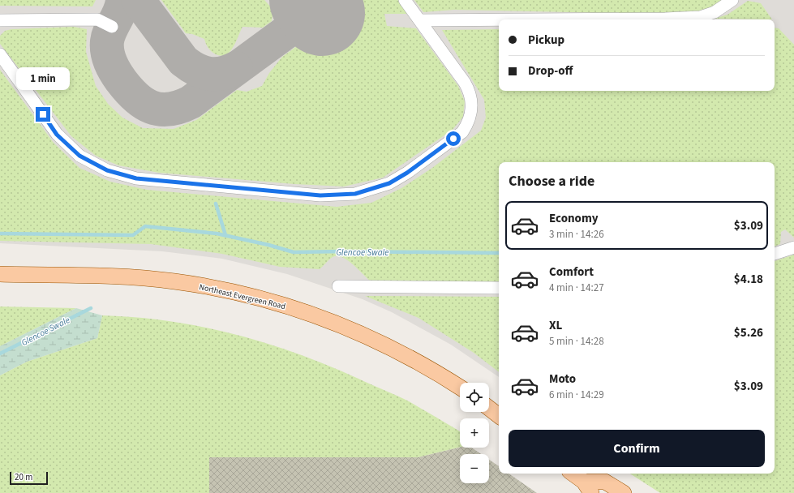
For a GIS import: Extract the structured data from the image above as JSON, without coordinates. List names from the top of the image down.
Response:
{
  "streets": {
    "main road": ["Northeast Evergreen Road"]
  },
  "water": ["Glencoe Swale"],
  "scale_bar": "20 m",
  "page": {
    "banner": ["Pickup", "Drop-off"],
    "bubble": "1 min",
    "heading": "Choose a ride",
    "list": [
      {
        "name": "Economy",
        "note": "3 min · 14:26",
        "value": "$3.09"
      },
      {
        "name": "Comfort",
        "note": "4 min · 14:27",
        "value": "$4.18"
      },
      {
        "name": "XL",
        "note": "5 min · 14:28",
        "value": "$5.26"
      },
      {
        "name": "Moto",
        "note": "6 min · 14:29",
        "value": "$3.09"
      }
    ],
    "map_buttons": ["+", "−"],
    "buttons": "Confirm",
    "scale": "20 m"
  }
}
